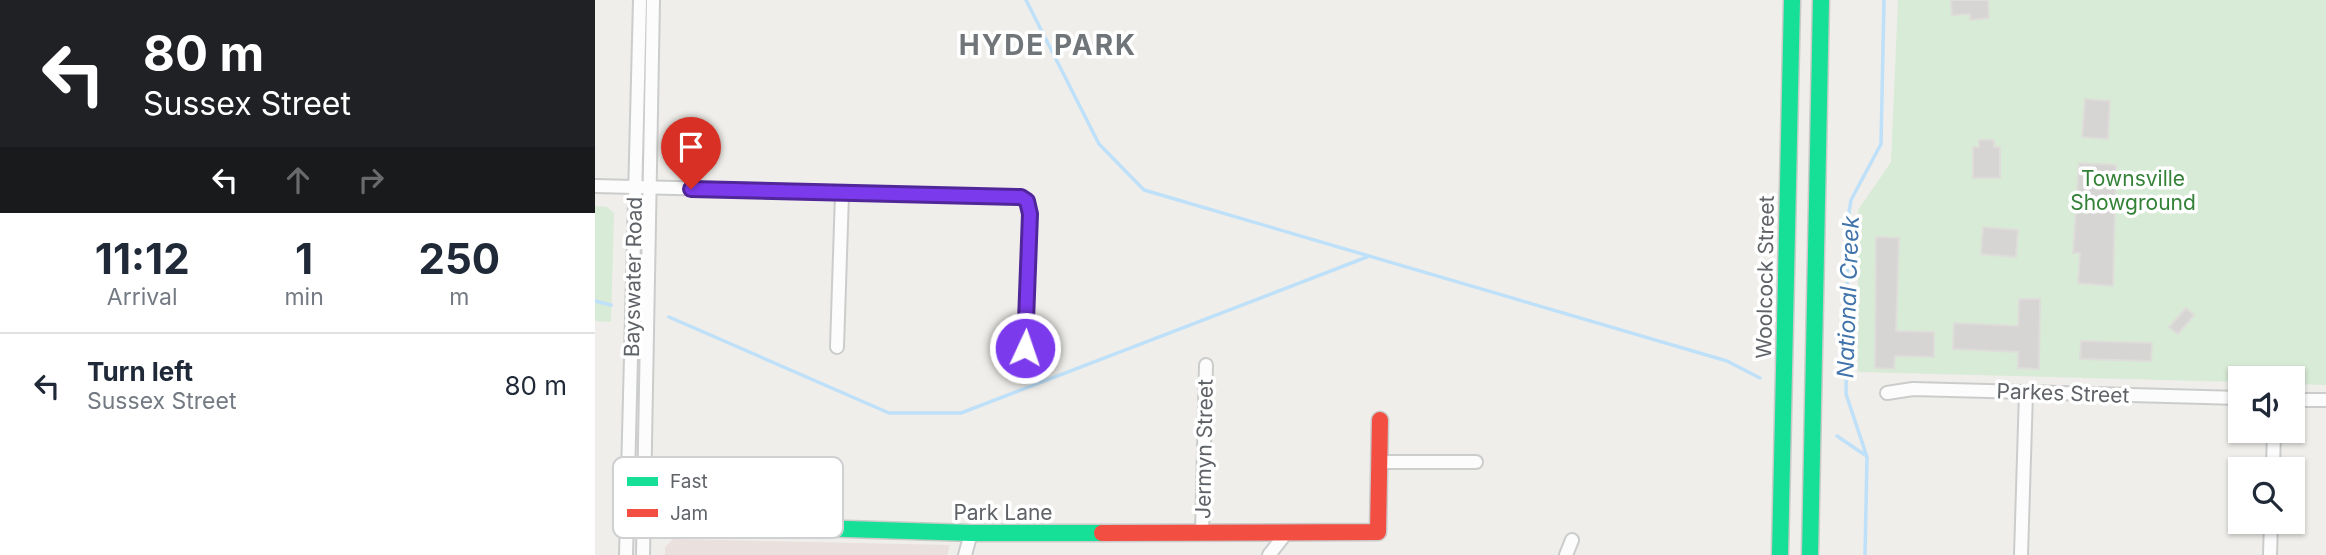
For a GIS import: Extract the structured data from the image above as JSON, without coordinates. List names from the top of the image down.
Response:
{
  "streets": {
    "main road": ["Woolcock Street", "Park Lane"],
    "street": ["Bayswater Road", "Parkes Street", "Jermyn Street"]
  },
  "crossings": [
    ["Jermyn Street", "Park Lane"]
  ],
  "districts": ["HYDE PARK"],
  "water": ["National Creek"],
  "parks": ["Townsville Showground"],
  "legend": ["Fast", "Jam"],
  "page": {
    "turn": ["80 m", "Sussex Street"],
    "eta": [
      "11:12",
      "Arrival",
      "1",
      "min",
      "250",
      "m"
    ],
    "list": [
      {
        "name": "Turn left",
        "note": "Sussex Street",
        "value": "80 m"
      }
    ]
  }
}
